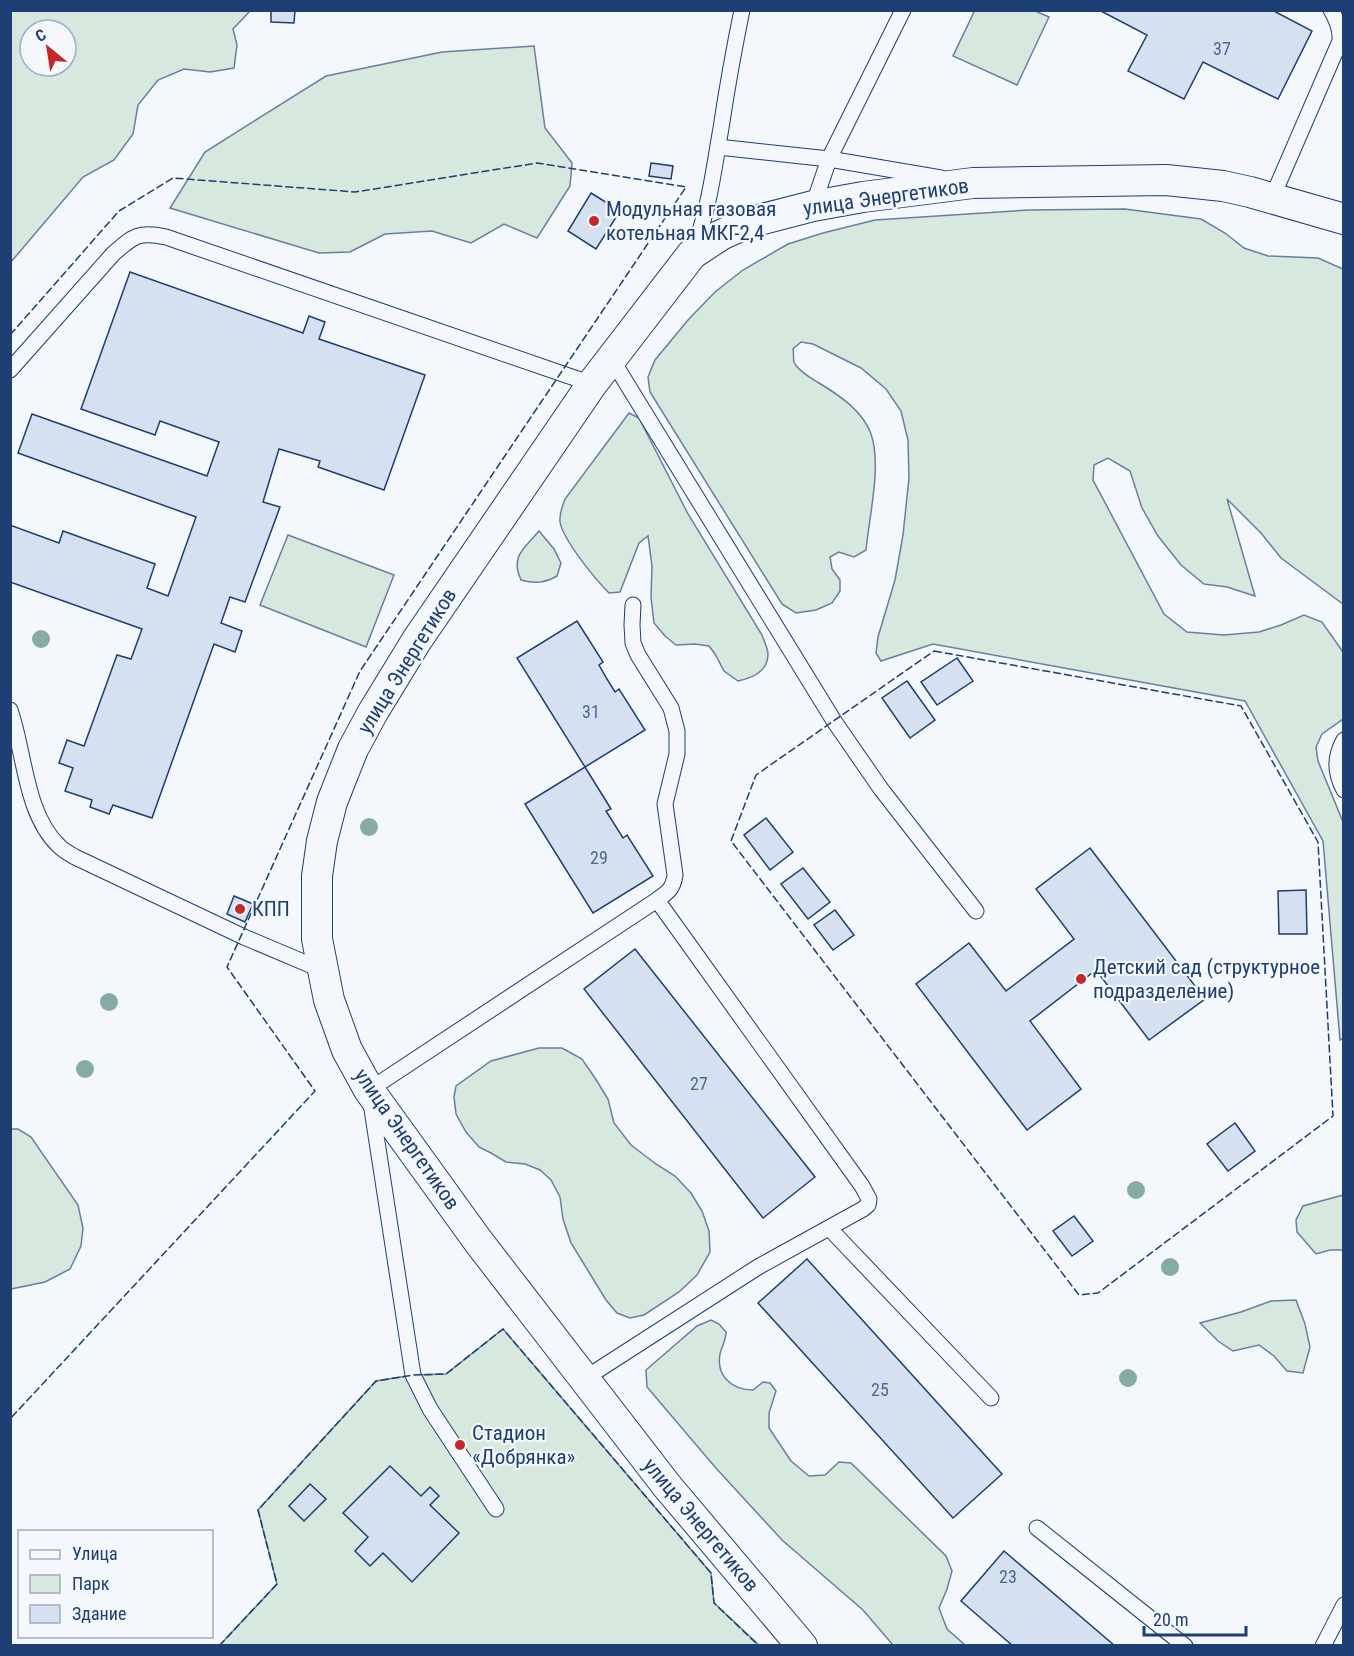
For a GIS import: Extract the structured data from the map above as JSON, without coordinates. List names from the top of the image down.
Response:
{
  "streets": {
    "street": ["улица Энергетиков"]
  },
  "places": [
    "Модульная газовая котельная МКГ-2,4",
    "КПП",
    "Детский сад (структурное подразделение)",
    "Стадион «Добрянка»"
  ],
  "house_numbers": [
    "37",
    "31",
    "29",
    "27",
    "25",
    "23"
  ],
  "legend": ["Улица", "Парк", "Здание"],
  "scale_bar": "20 m",
  "north": "top left"
}
